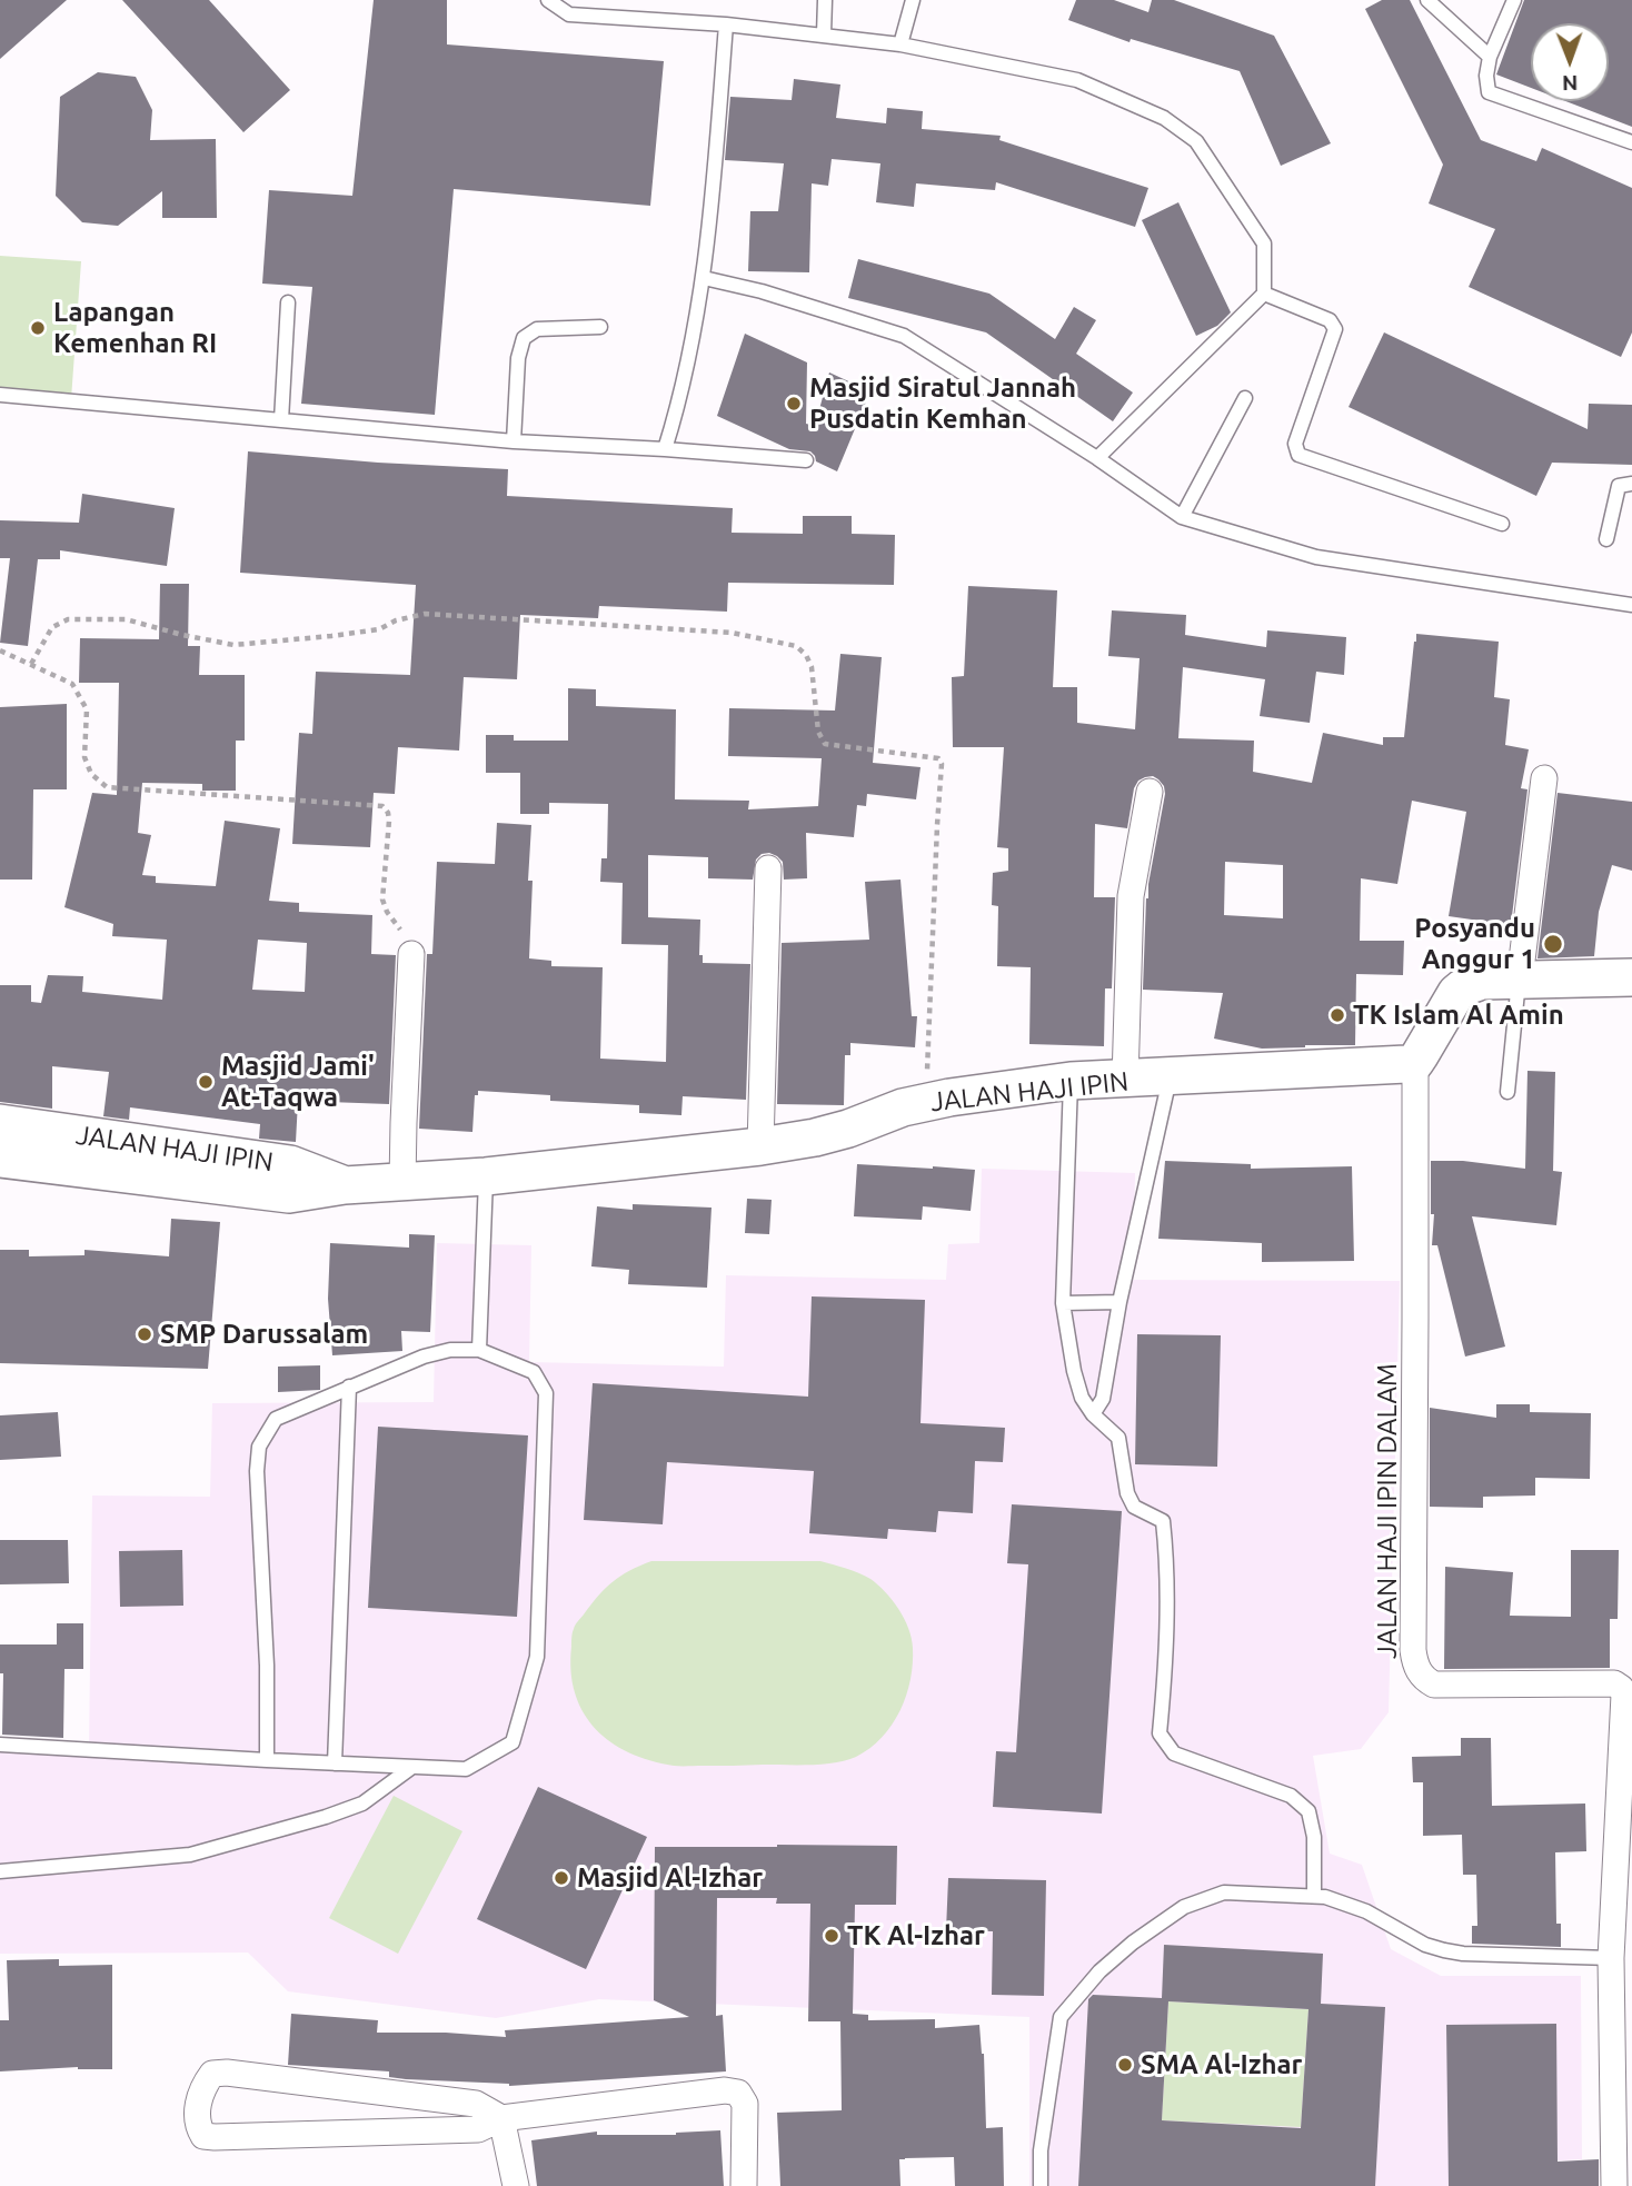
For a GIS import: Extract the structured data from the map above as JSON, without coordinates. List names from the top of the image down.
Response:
{
  "streets": {
    "street": ["JALAN HAJI IPIN", "JALAN HAJI IPIN DALAM"]
  },
  "crossings": [
    ["JALAN HAJI IPIN", "JALAN HAJI IPIN DALAM"]
  ],
  "places": [
    "Lapangan Kemenhan RI",
    "Masjid Siratul Jannah Pusdatin Kemhan",
    "Posyandu Anggur 1",
    "TK Islam Al Amin",
    "Masjid Jami' At-Taqwa",
    "SMP Darussalam",
    "Masjid Al-Izhar",
    "TK Al-Izhar",
    "SMA Al-Izhar"
  ],
  "north": "bottom"
}
